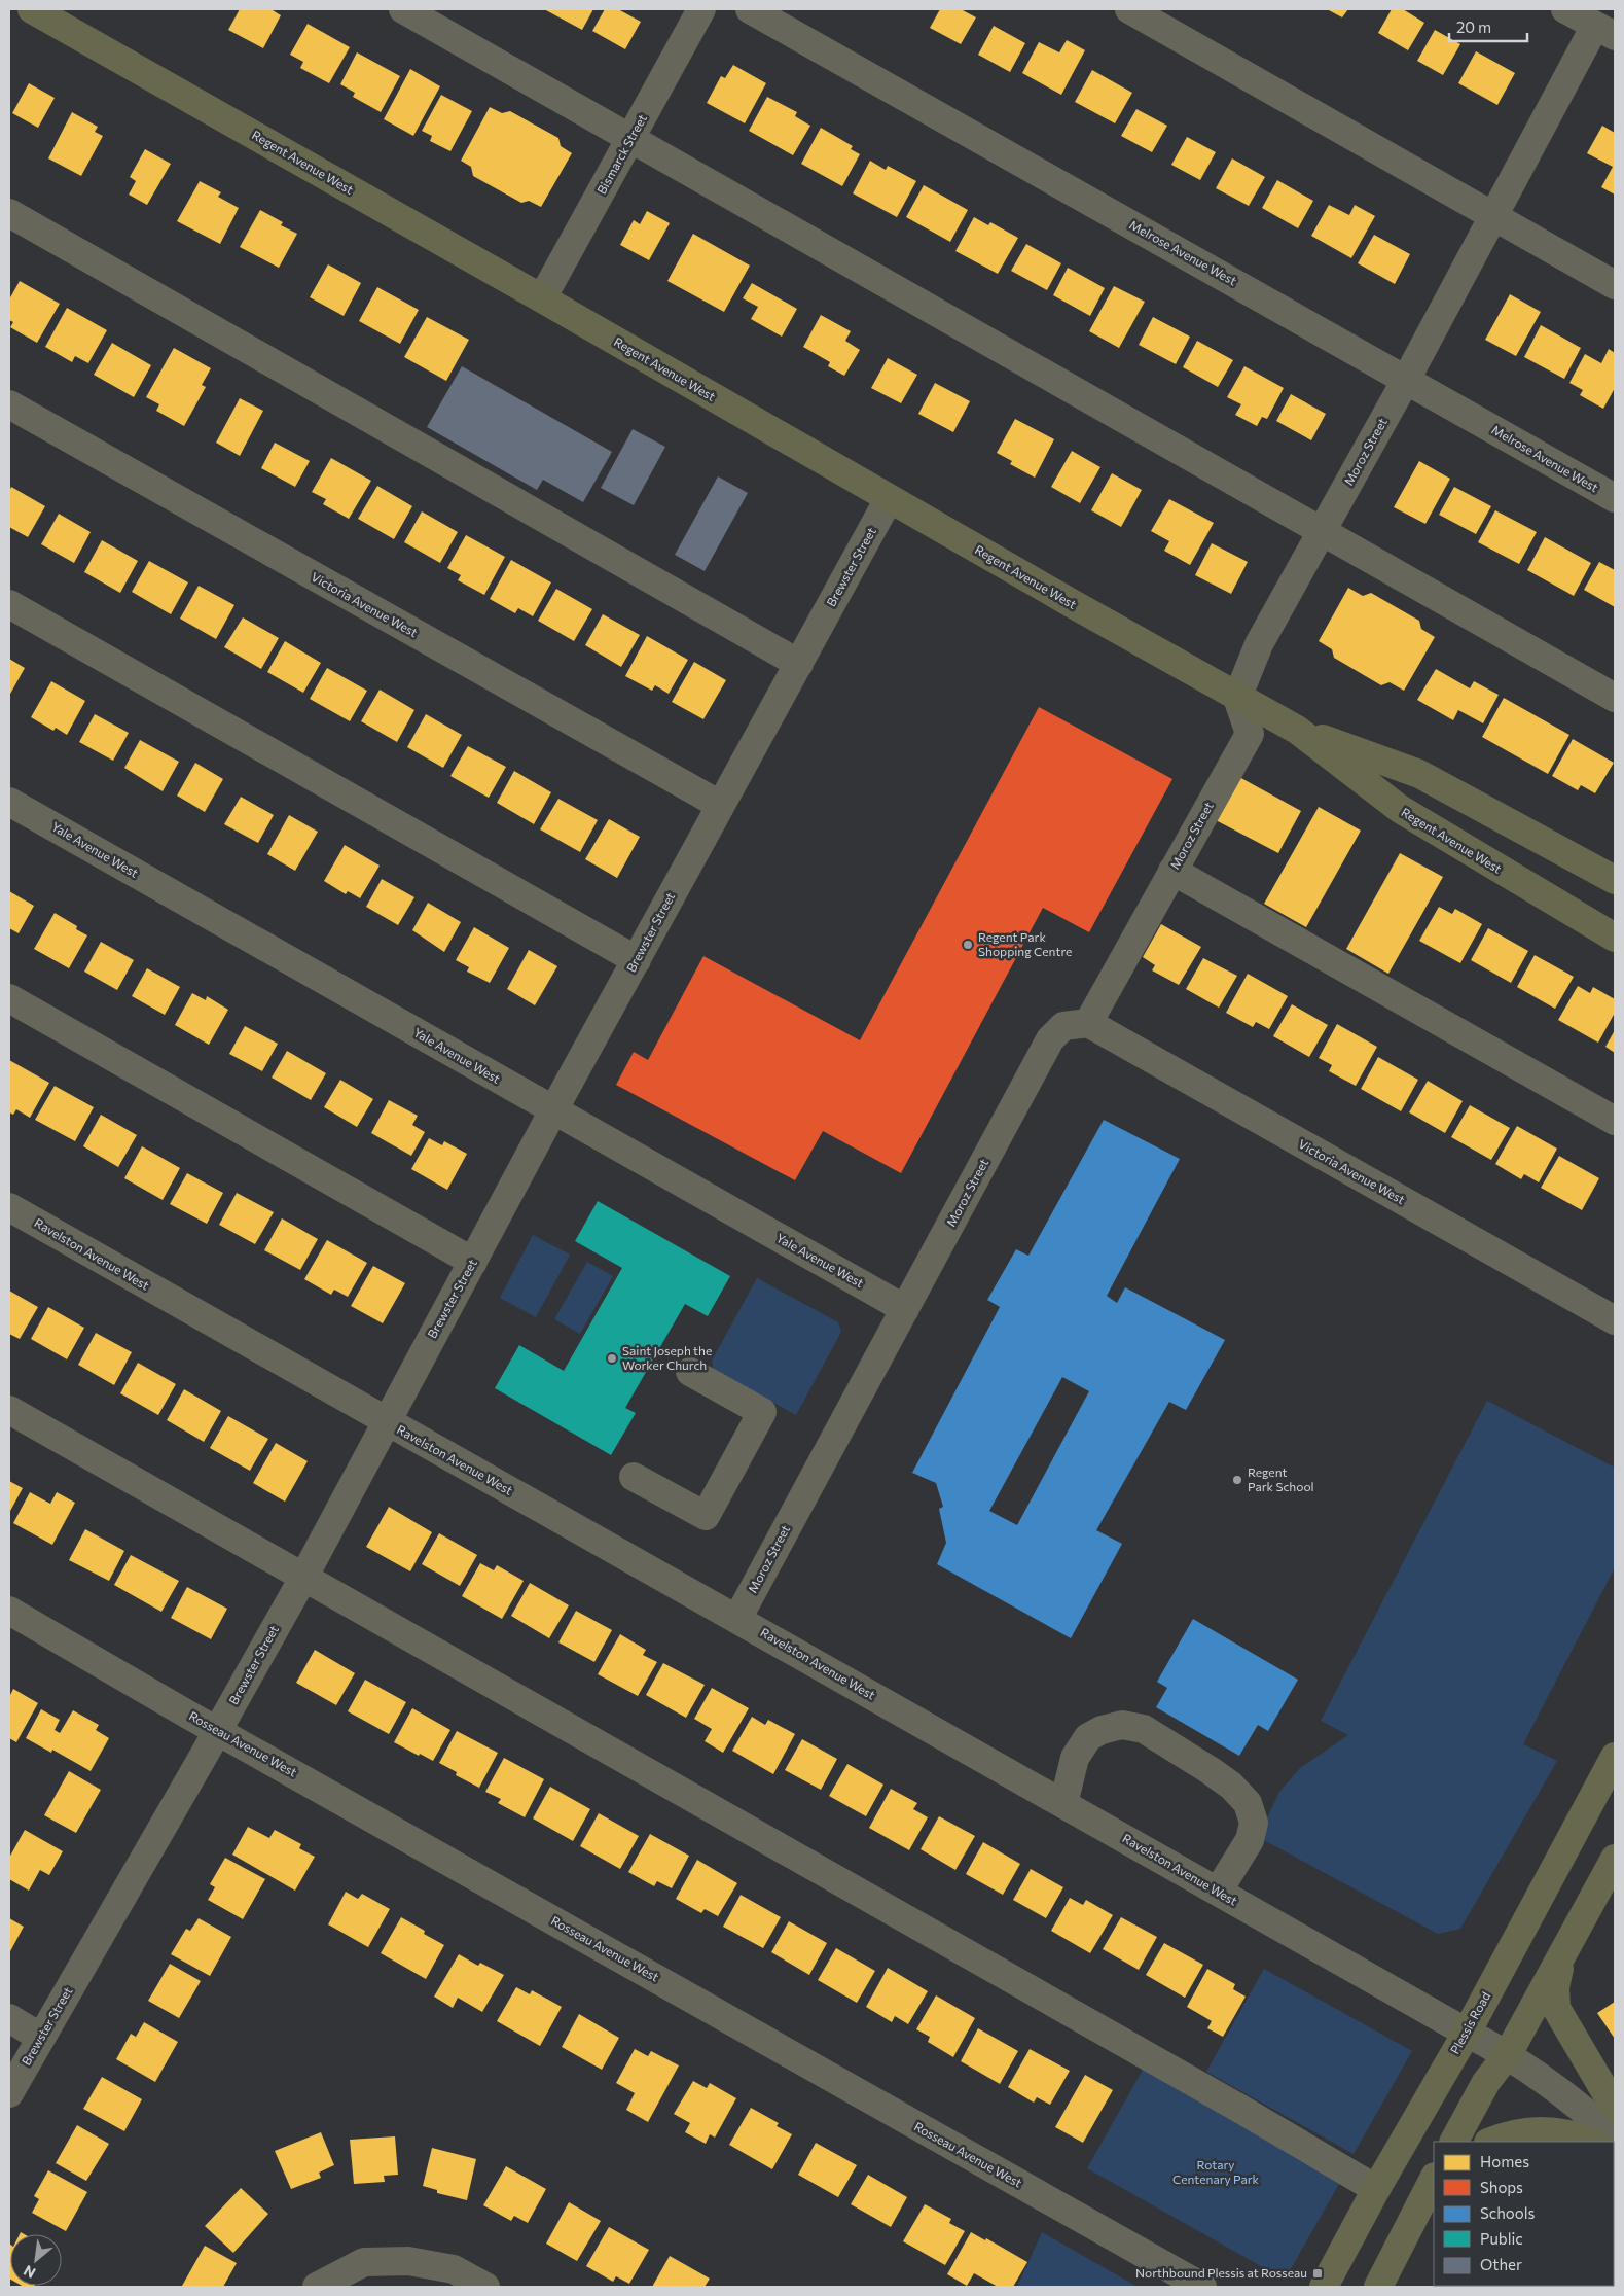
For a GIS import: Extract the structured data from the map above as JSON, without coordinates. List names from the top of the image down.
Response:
{
  "streets": {
    "main road": ["Regent Avenue West", "Plessis Road"],
    "street": [
      "Bismarck Street",
      "Melrose Avenue West",
      "Moroz Street",
      "Brewster Street",
      "Victoria Avenue West",
      "Yale Avenue West",
      "Ravelston Avenue West",
      "Rosseau Avenue West"
    ]
  },
  "crossings": [
    ["Bismarck Street", "Regent Avenue West"],
    ["Regent Avenue West", "Moroz Street"],
    ["Regent Avenue West", "Brewster Street"],
    ["Melrose Avenue West", "Moroz Street"],
    ["Moroz Street", "Victoria Avenue West"],
    ["Moroz Street", "Yale Avenue West"],
    ["Moroz Street", "Ravelston Avenue West"],
    ["Brewster Street", "Victoria Avenue West"],
    ["Brewster Street", "Yale Avenue West"],
    ["Brewster Street", "Ravelston Avenue West"],
    ["Brewster Street", "Rosseau Avenue West"],
    ["Ravelston Avenue West", "Plessis Road"]
  ],
  "parks": ["Rotary Centenary Park"],
  "places": {
    "other": ["Regent Park Shopping Centre", "Saint Joseph the Worker Church", "Regent Park School"],
    "transit": ["Northbound Plessis at Rosseau"]
  },
  "legend": [
    "Homes",
    "Shops",
    "Schools",
    "Public",
    "Other"
  ],
  "scale_bar": "20 m",
  "north": "bottom left"
}
